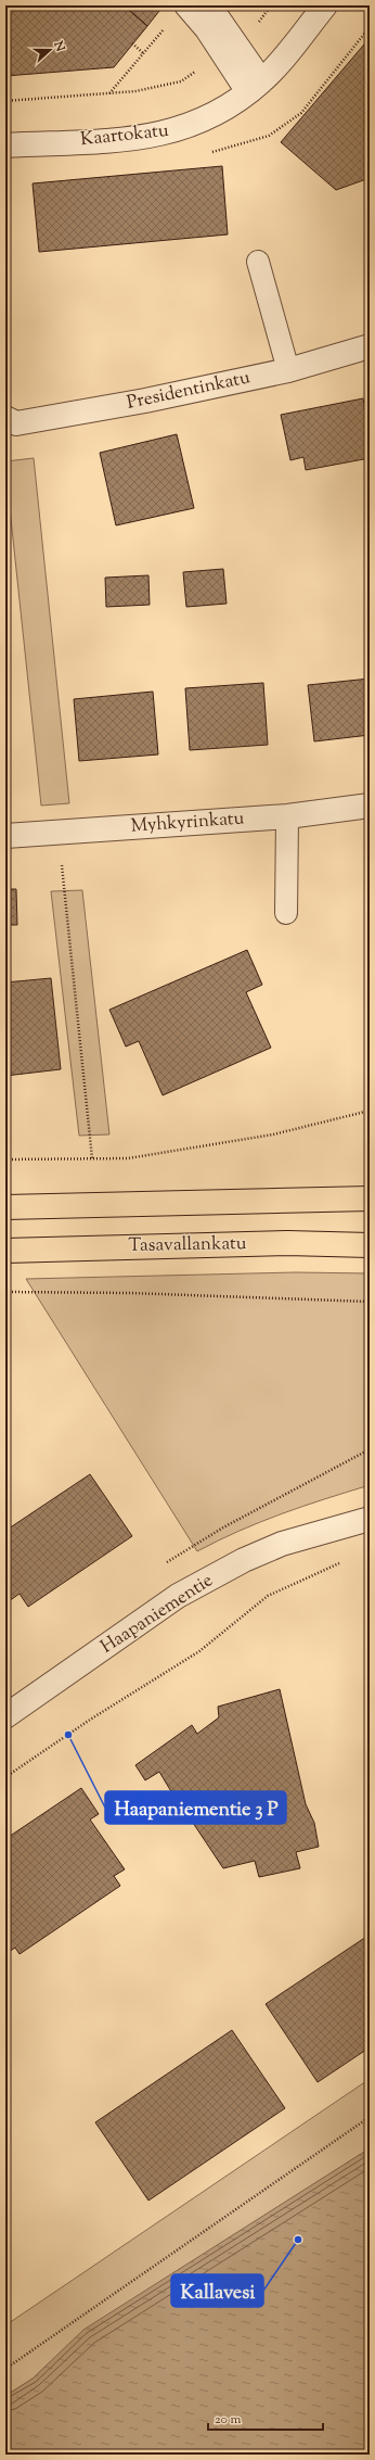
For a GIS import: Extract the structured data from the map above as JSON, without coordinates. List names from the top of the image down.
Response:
{
  "streets": {
    "main road": ["Tasavallankatu"],
    "street": [
      "Kaartokatu",
      "Presidentinkatu",
      "Myhkyrinkatu",
      "Haapaniementie"
    ]
  },
  "places": ["Haapaniementie 3 P", "Kallavesi"],
  "scale_bar": "20 m",
  "north": "right"
}
